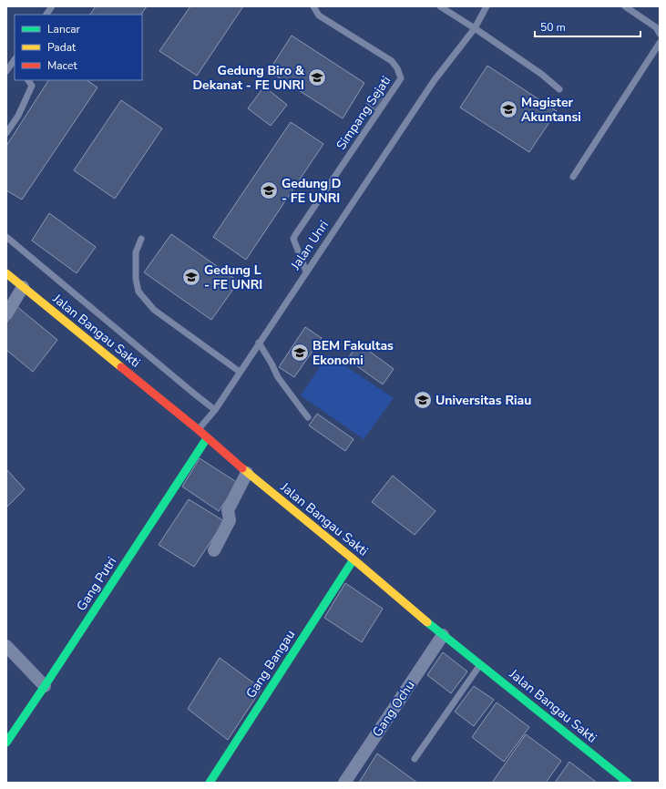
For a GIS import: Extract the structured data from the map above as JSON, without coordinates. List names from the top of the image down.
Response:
{
  "streets": {
    "street": [
      "Jalan Bangau Sakti",
      "Gang Putri",
      "Gang Bangau",
      "Gang Ochu"
    ],
    "lane": ["Simpang Sejati", "Jalan Unri"]
  },
  "crossings": [
    ["Simpang Sejati", "Jalan Unri"],
    ["Jalan Unri", "Jalan Bangau Sakti"],
    ["Jalan Bangau Sakti", "Gang Putri"],
    ["Jalan Bangau Sakti", "Gang Bangau"],
    ["Jalan Bangau Sakti", "Gang Ochu"]
  ],
  "places": {
    "school or university": [
      "Gedung Biro & Dekanat - FE UNRI",
      "Magister Akuntansi",
      "Gedung D - FE UNRI",
      "Gedung L - FE UNRI",
      "BEM Fakultas Ekonomi",
      "Universitas Riau"
    ]
  },
  "legend": ["Lancar", "Padat", "Macet"],
  "scale_bar": "50 m"
}
